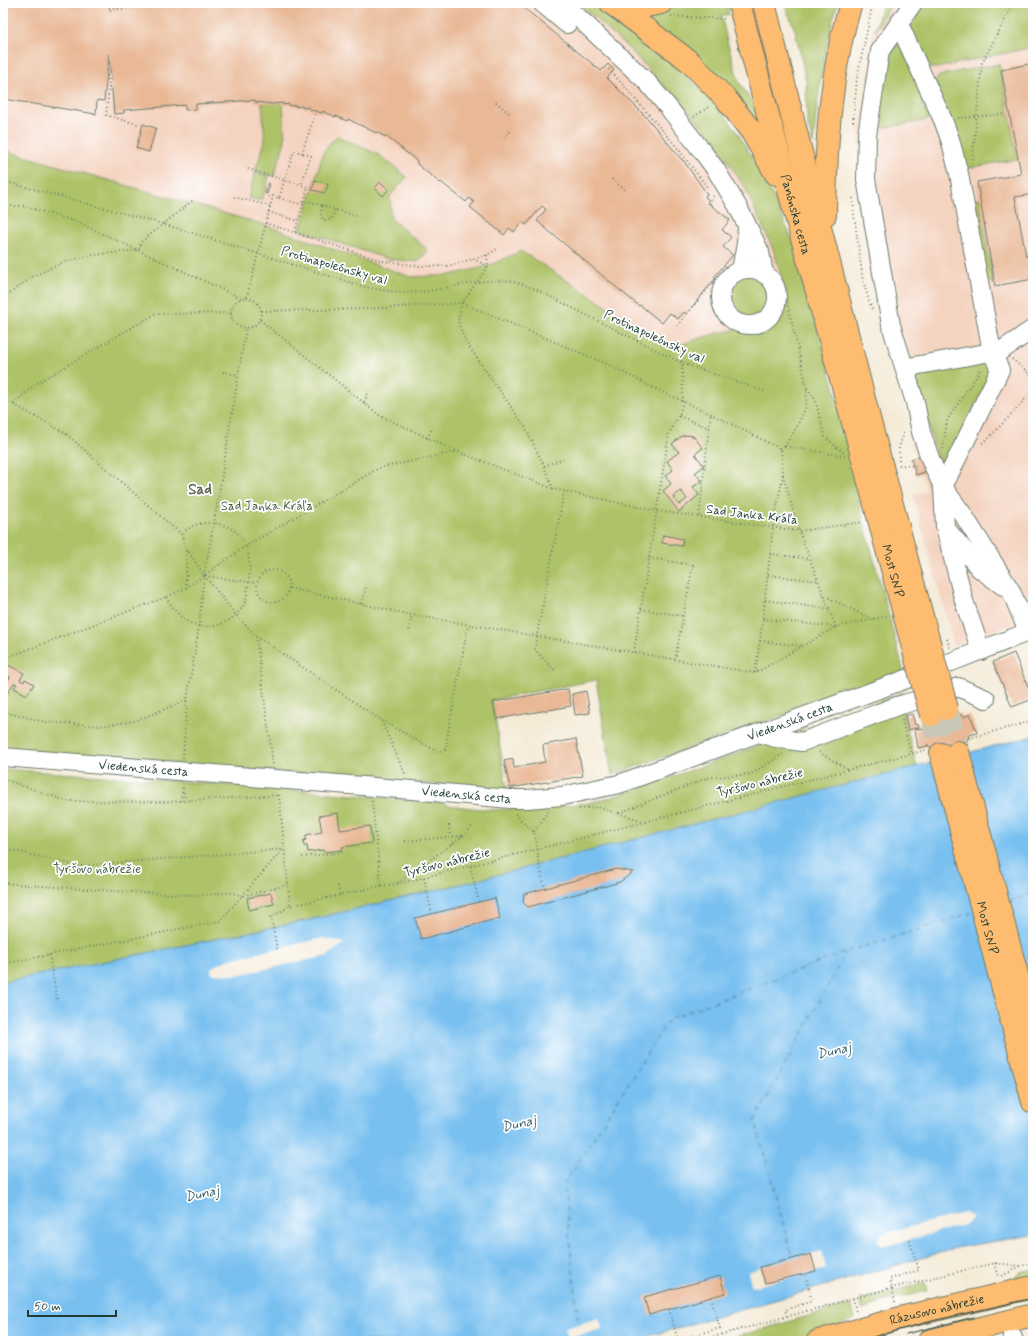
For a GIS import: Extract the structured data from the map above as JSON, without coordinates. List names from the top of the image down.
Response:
{
  "streets": {
    "main road": ["Panónska cesta", "Most SNP", "Rázusovo nábrežie"],
    "street": ["Viedenská cesta"],
    "path": ["Protinapoleónsky val", "Sad Janka Kráľa", "Tyršovo nábrežie"]
  },
  "crossings": [
    ["Panónska cesta", "Most SNP"]
  ],
  "districts": ["Sad"],
  "water": ["Dunaj"],
  "parks": ["Sad Janka Kráľa", "Tyršovo nábrežie"],
  "scale_bar": "50 m"
}
